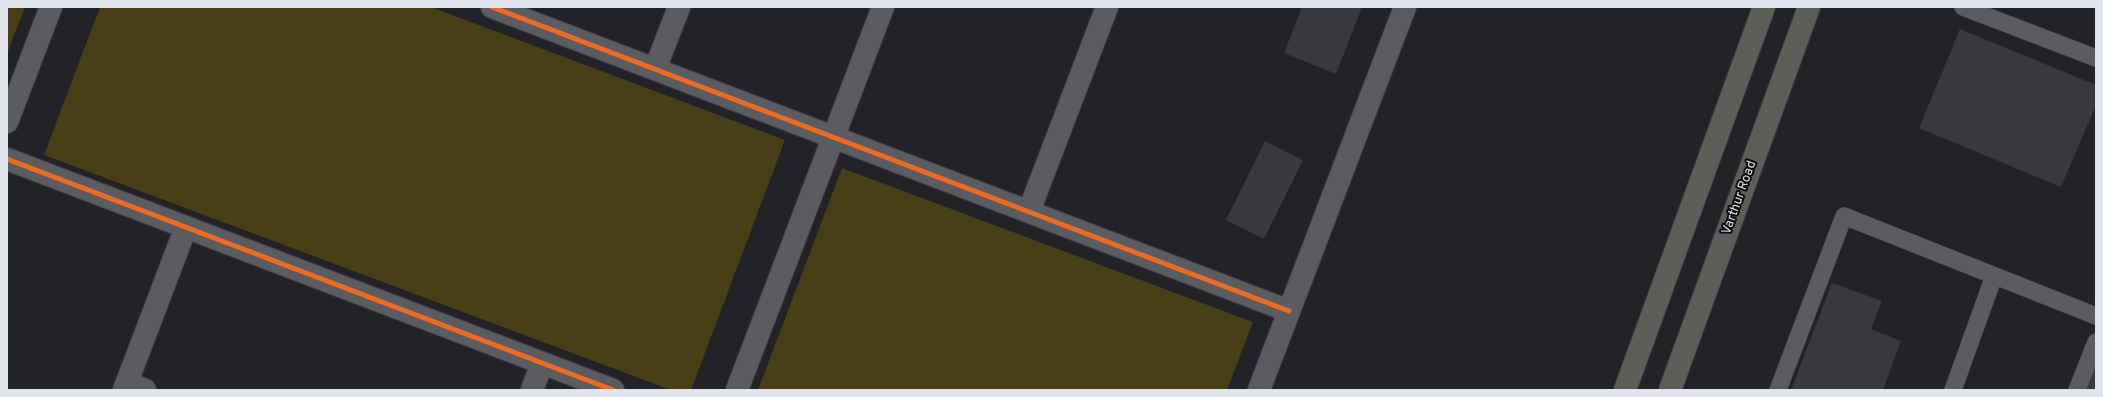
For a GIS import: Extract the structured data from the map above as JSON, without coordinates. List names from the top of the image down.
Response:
{
  "streets": {
    "main road": ["Varthur Road"]
  }
}
